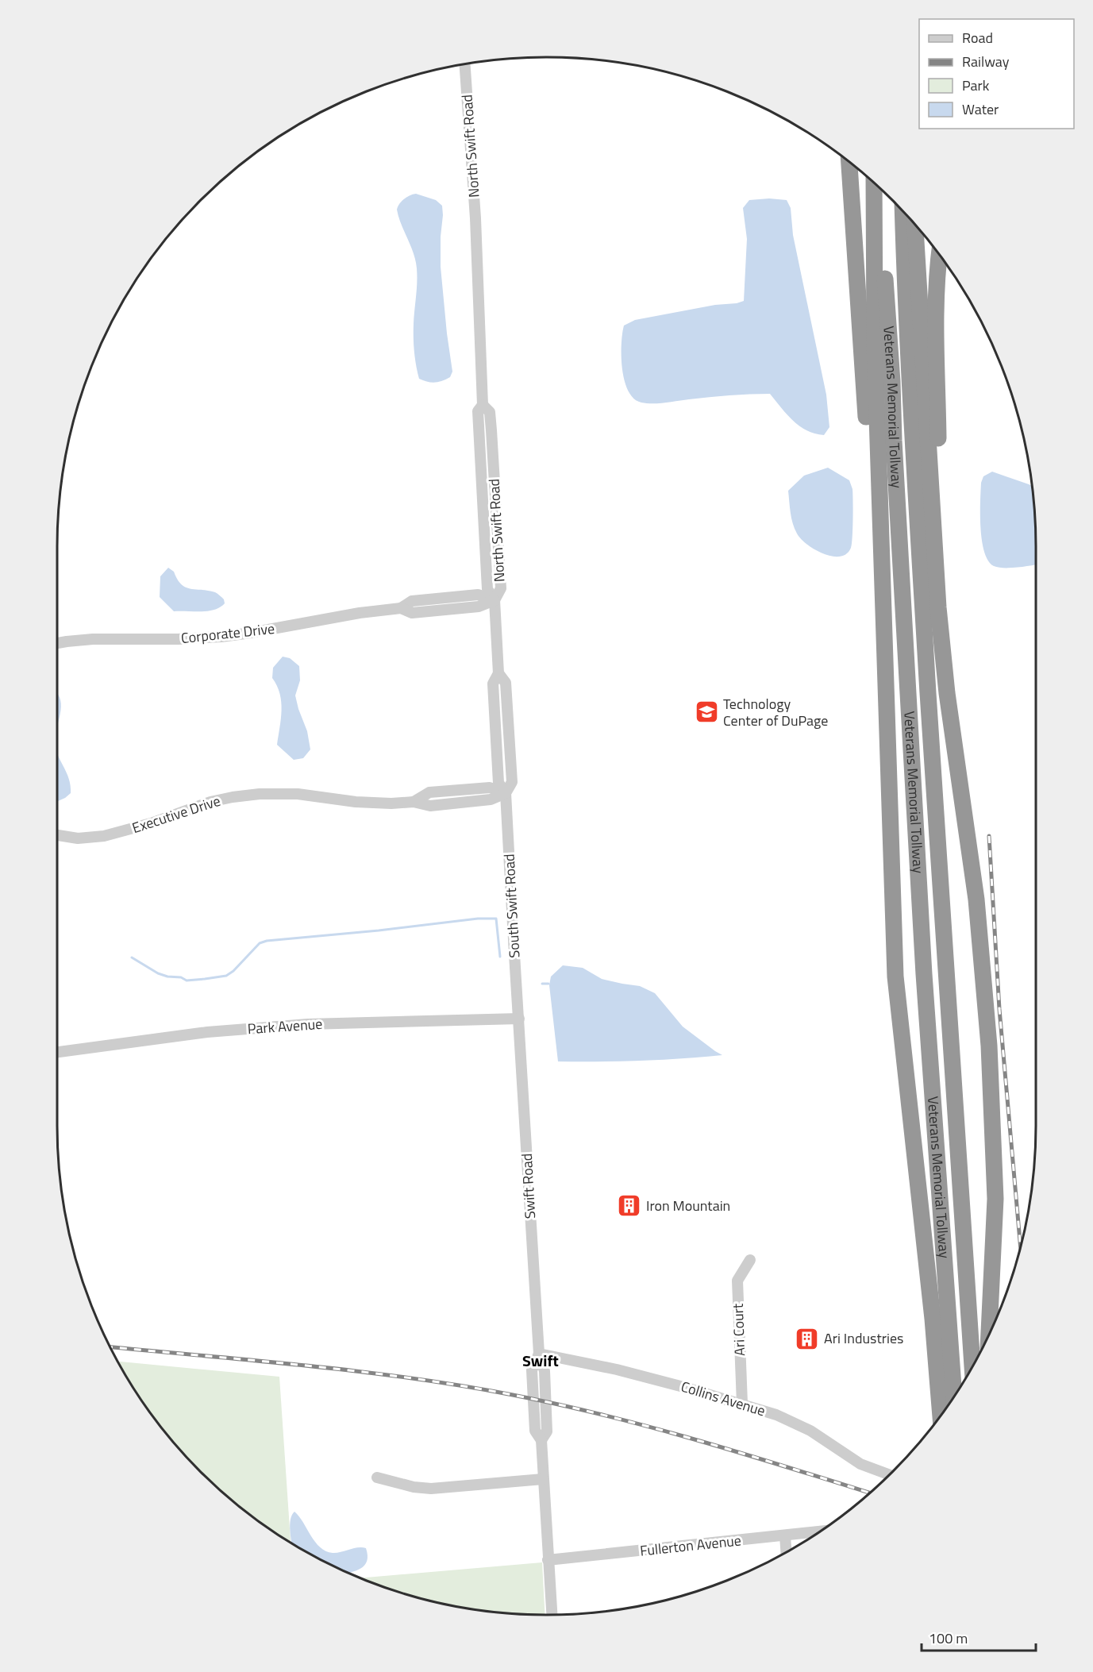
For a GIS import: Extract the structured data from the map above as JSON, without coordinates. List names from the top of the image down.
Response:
{
  "streets": {
    "highway": ["Veterans Memorial Tollway"],
    "street": [
      "North Swift Road",
      "Corporate Drive",
      "Executive Drive",
      "South Swift Road",
      "Park Avenue",
      "Swift Road",
      "Ari Court",
      "Collins Avenue",
      "Fullerton Avenue"
    ]
  },
  "crossings": [
    ["North Swift Road", "Corporate Drive"],
    ["North Swift Road", "South Swift Road"],
    ["Corporate Drive", "South Swift Road"],
    ["Executive Drive", "South Swift Road"],
    ["South Swift Road", "Park Avenue"],
    ["South Swift Road", "Swift Road"],
    ["Park Avenue", "Swift Road"],
    ["Swift Road", "Collins Avenue"],
    ["Swift Road", "Fullerton Avenue"],
    ["Ari Court", "Collins Avenue"]
  ],
  "districts": ["Swift"],
  "places": {
    "school or university": ["Technology Center of DuPage"],
    "building": ["Iron Mountain", "Ari Industries"]
  },
  "legend": [
    "Road",
    "Railway",
    "Park",
    "Water"
  ],
  "scale_bar": "100 m"
}
